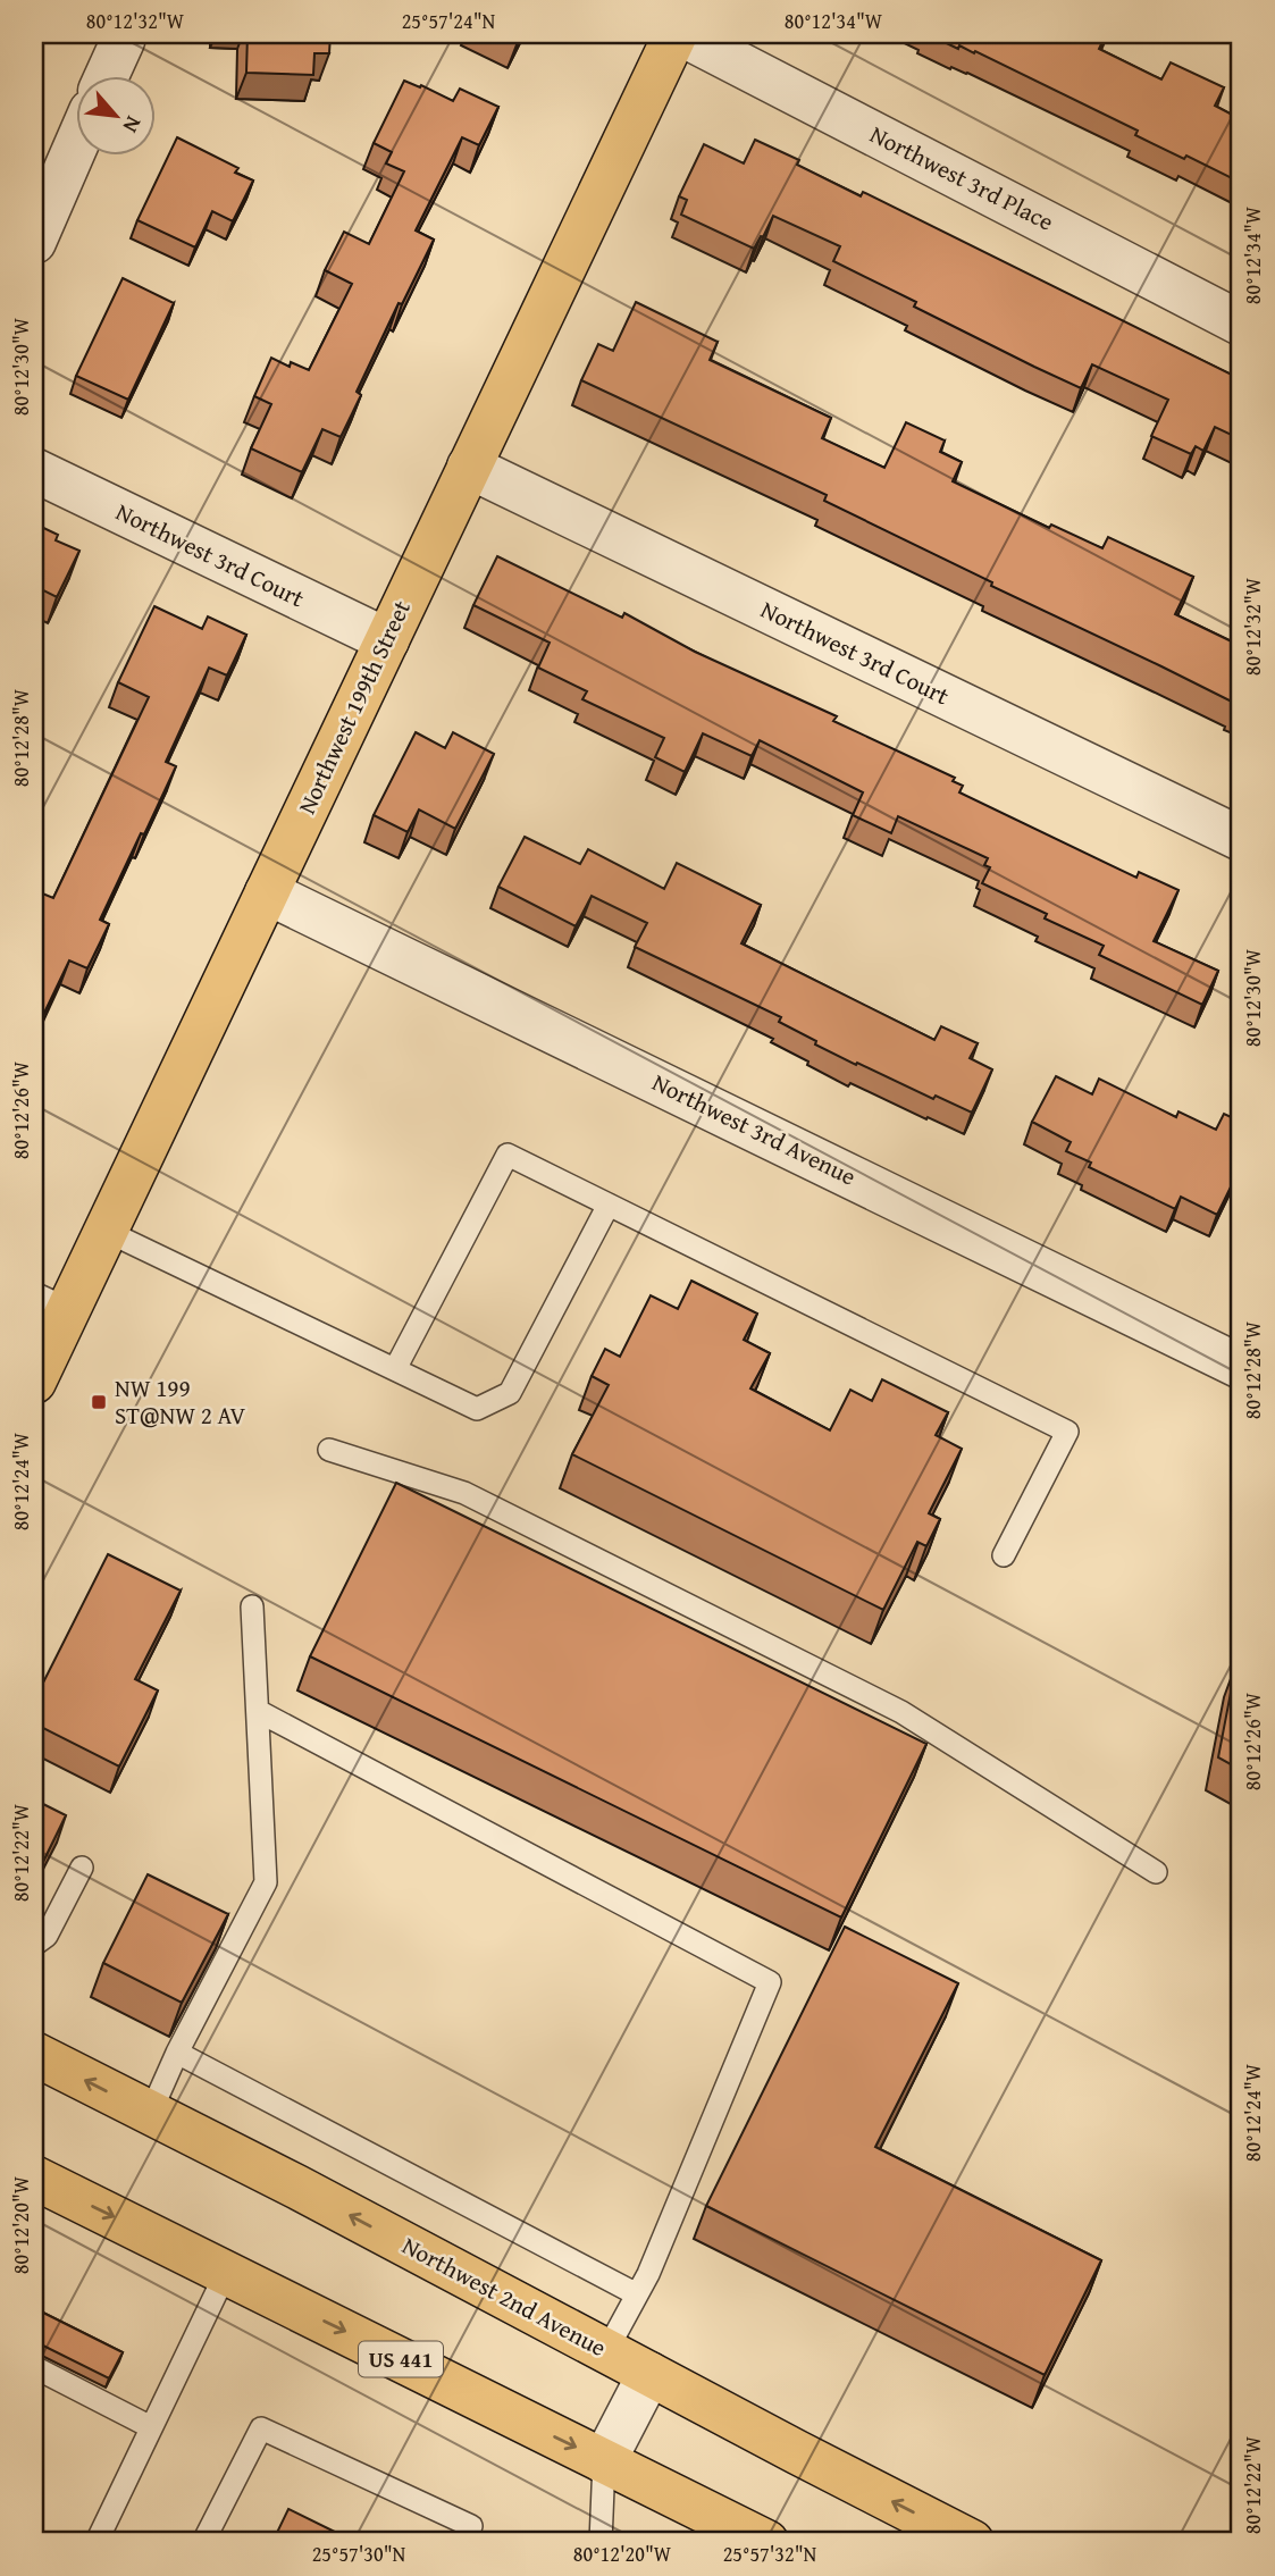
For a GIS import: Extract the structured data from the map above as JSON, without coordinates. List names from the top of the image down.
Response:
{
  "streets": {
    "main road": ["Northwest 199th Street", "Northwest 2nd Avenue", "US 441"],
    "street": ["Northwest 3rd Place", "Northwest 3rd Court", "Northwest 3rd Avenue"]
  },
  "crossings": [
    ["Northwest 3rd Court", "Northwest 199th Street"],
    ["Northwest 199th Street", "Northwest 3rd Avenue"]
  ],
  "places": {
    "transit": ["NW 199 ST@NW 2 AV"]
  },
  "north": "bottom right",
  "coordinates": [
    "80°12'32\"W",
    "25°57'24\"N",
    "80°12'34\"W",
    "80°12'30\"W",
    "80°12'28\"W",
    "80°12'26\"W",
    "80°12'24\"W",
    "80°12'22\"W",
    "80°12'20\"W",
    "25°57'30\"N",
    "25°57'32\"N"
  ]
}
